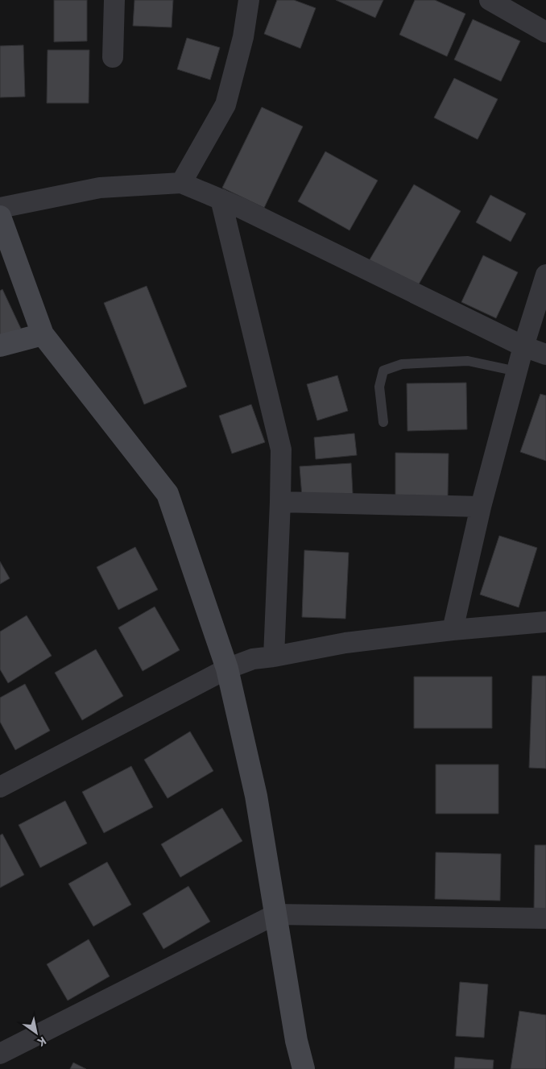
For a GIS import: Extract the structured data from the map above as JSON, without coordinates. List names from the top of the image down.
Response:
{
  "north": "bottom right"
}
